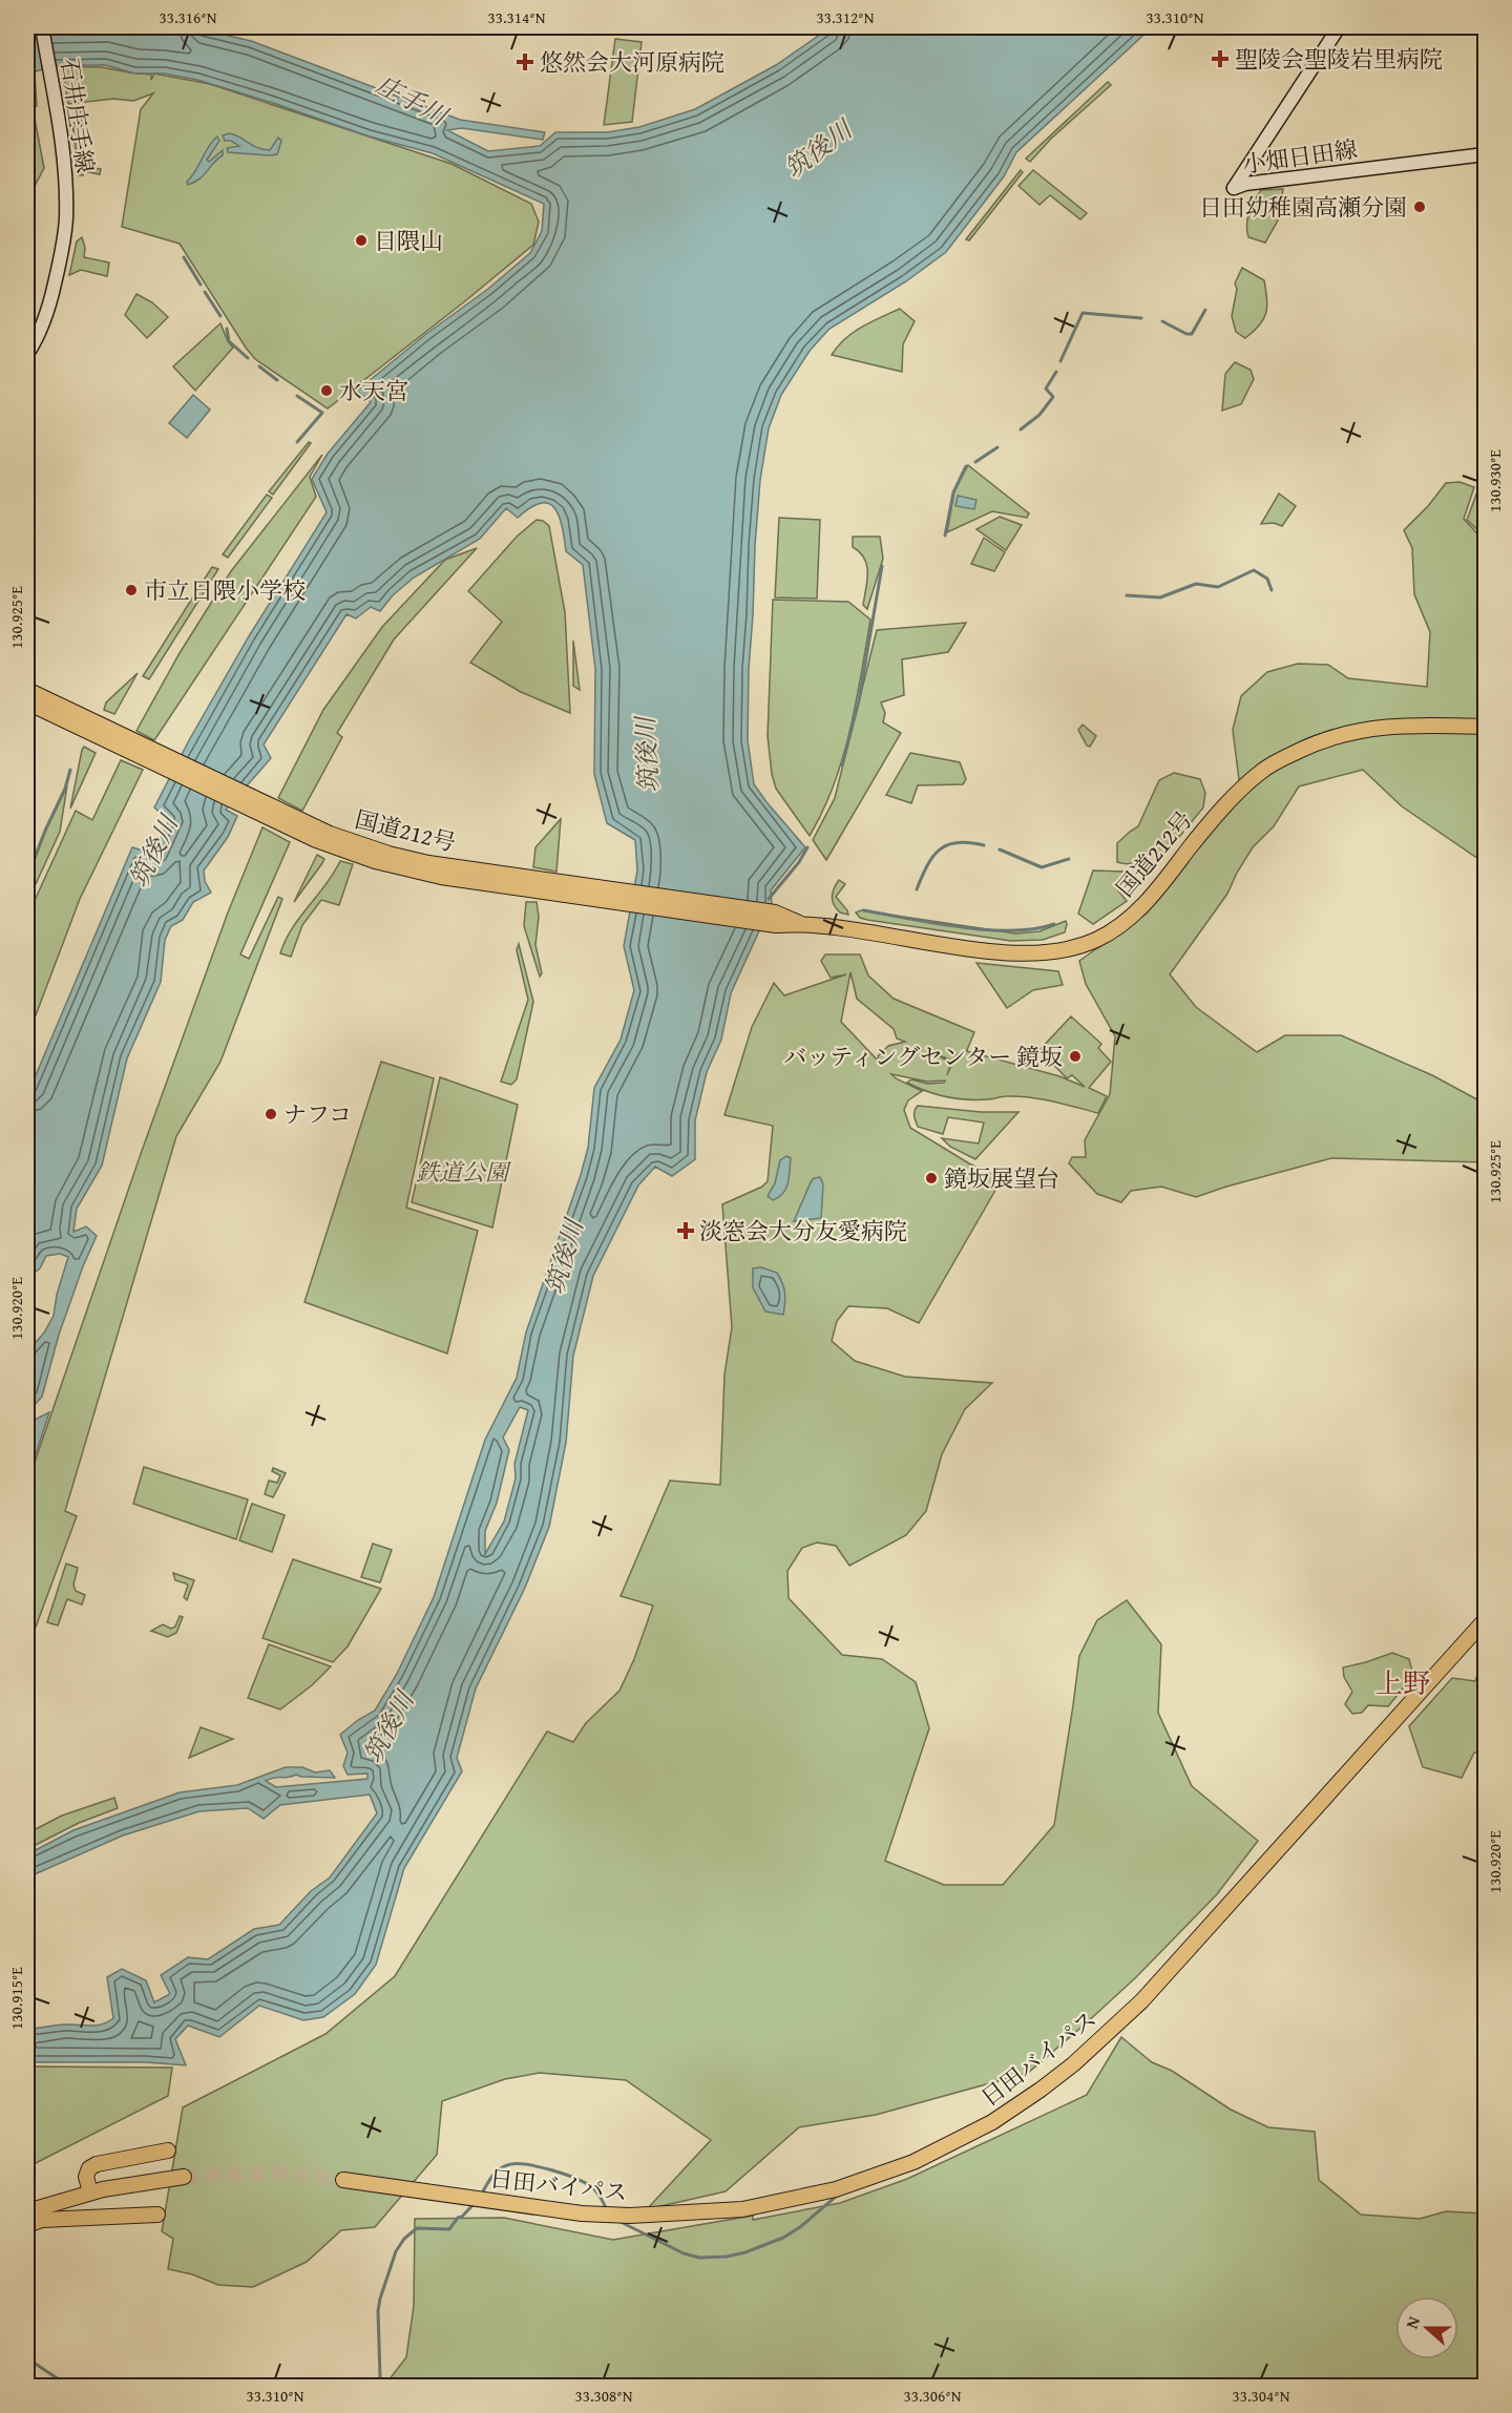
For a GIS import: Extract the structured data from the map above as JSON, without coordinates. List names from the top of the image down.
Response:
{
  "streets": {
    "highway": ["国道212号", "日田バイパス"],
    "main road": ["石井庄手線", "小畑日田線"]
  },
  "districts": ["上野"],
  "water": ["庄手川", "筑後川"],
  "parks": ["鉄道公園"],
  "places": {
    "health": ["聖陵会聖陵岩里病院", "悠然会大河原病院", "淡窓会大分友愛病院"],
    "other": [
      "日田幼稚園高瀬分園",
      "日隈山",
      "水天宮",
      "市立日隈小学校",
      "バッティングセンター 鏡坂",
      "ナフコ",
      "鏡坂展望台"
    ]
  },
  "north": "left",
  "coordinates": [
    "33.316°N",
    "33.314°N",
    "33.312°N",
    "33.310°N",
    "130.930°E",
    "130.925°E",
    "130.920°E",
    "130.915°E",
    "33.308°N",
    "33.306°N",
    "33.304°N"
  ]
}
